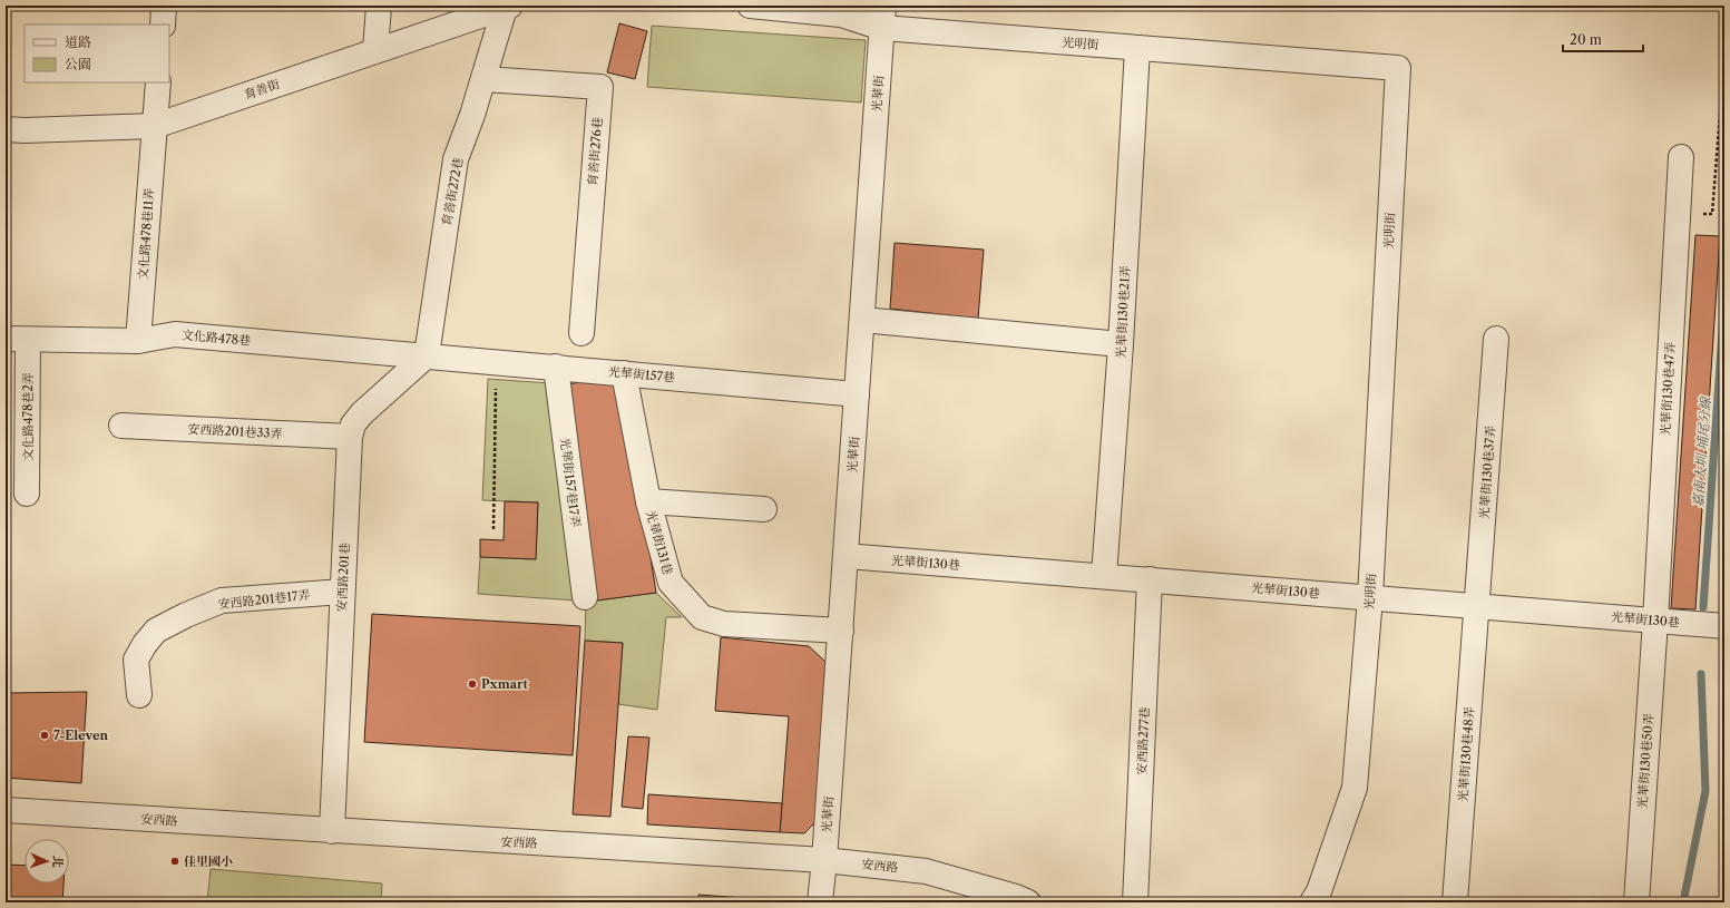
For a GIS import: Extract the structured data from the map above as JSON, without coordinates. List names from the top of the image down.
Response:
{
  "streets": {
    "street": [
      "光明街",
      "育善街",
      "光華街",
      "育善街276巷",
      "育善街272巷",
      "文化路478巷11弄",
      "光華街130巷21弄",
      "文化路478巷",
      "光華街157巷",
      "光華街130巷47弄",
      "文化路478巷2弄",
      "安西路201巷33弄",
      "光華街130巷37弄",
      "光華街157巷17弄",
      "光華街131巷",
      "光華街130巷",
      "安西路201巷",
      "安西路201巷17弄",
      "安西路277巷",
      "光華街130巷48弄",
      "光華街130巷50弄",
      "安西路"
    ]
  },
  "crossings": [
    ["光明街", "光華街"],
    ["光明街", "光華街130巷21弄"],
    ["光明街", "光華街130巷"],
    ["育善街", "育善街272巷"],
    ["育善街", "文化路478巷11弄"],
    ["光華街", "光華街157巷"],
    ["光華街", "光華街131巷"],
    ["光華街", "光華街130巷"],
    ["光華街", "安西路"],
    ["育善街276巷", "育善街272巷"],
    ["育善街272巷", "文化路478巷"],
    ["育善街272巷", "光華街157巷"],
    ["育善街272巷", "安西路201巷"],
    ["文化路478巷11弄", "文化路478巷"],
    ["光華街130巷21弄", "光華街130巷"],
    ["文化路478巷", "光華街157巷"],
    ["文化路478巷", "文化路478巷2弄"],
    ["文化路478巷", "安西路201巷"],
    ["光華街157巷", "光華街157巷17弄"],
    ["光華街157巷", "光華街131巷"],
    ["光華街157巷", "安西路201巷"],
    ["光華街130巷47弄", "光華街130巷"],
    ["光華街130巷47弄", "光華街130巷50弄"],
    ["安西路201巷33弄", "安西路201巷"],
    ["光華街130巷37弄", "光華街130巷"],
    ["光華街130巷37弄", "光華街130巷48弄"],
    ["光華街130巷", "安西路277巷"],
    ["光華街130巷", "光華街130巷48弄"],
    ["光華街130巷", "光華街130巷50弄"],
    ["安西路201巷", "安西路201巷17弄"],
    ["安西路201巷", "安西路"]
  ],
  "water": ["嘉南大圳 埔尾分線"],
  "places": ["Pxmart", "7-Eleven", "佳里國小"],
  "legend": ["道路", "公園"],
  "scale_bar": "20 m",
  "north": "right"
}
